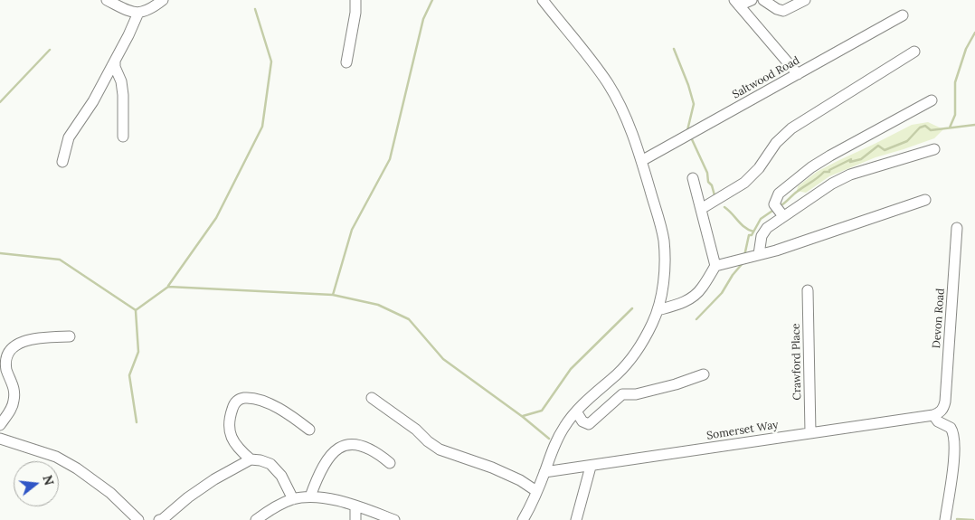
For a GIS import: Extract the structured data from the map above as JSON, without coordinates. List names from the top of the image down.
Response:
{
  "streets": {
    "street": [
      "Saltwood Road",
      "Devon Road",
      "Crawford Place",
      "Somerset Way"
    ]
  },
  "crossings": [
    ["Devon Road", "Somerset Way"],
    ["Crawford Place", "Somerset Way"]
  ],
  "north": "right"
}
